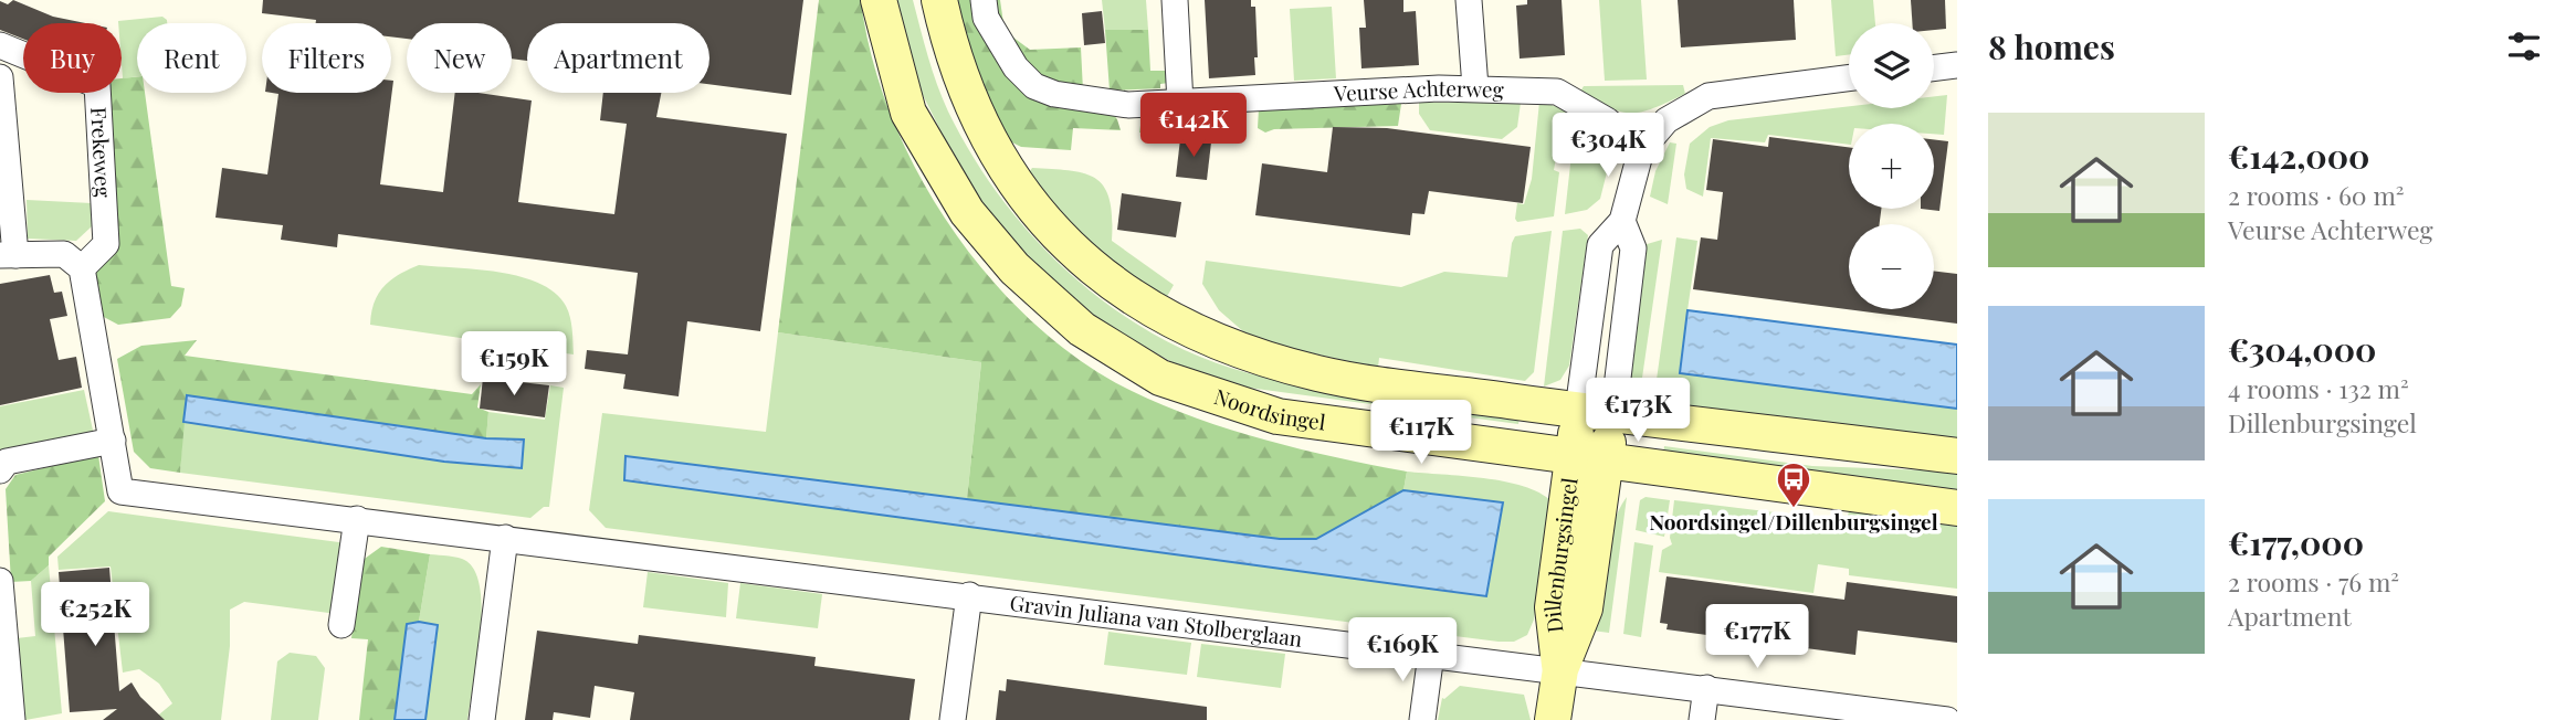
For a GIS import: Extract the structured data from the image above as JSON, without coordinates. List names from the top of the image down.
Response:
{
  "streets": {
    "main road": ["Noordsingel", "Dillenburgsingel"],
    "street": ["Veurse Achterweg", "Frekeweg", "Gravin Juliana van Stolberglaan"]
  },
  "crossings": [
    ["Veurse Achterweg", "Dillenburgsingel"],
    ["Noordsingel", "Dillenburgsingel"],
    ["Dillenburgsingel", "Gravin Juliana van Stolberglaan"]
  ],
  "places": {
    "bus stop": ["Noordsingel/Dillenburgsingel"]
  },
  "page": {
    "heading": "8 homes",
    "map_buttons": ["+", "−"],
    "chip": [
      "Buy",
      "Rent",
      "Filters",
      "New",
      "Apartment"
    ],
    "price": [
      "€142K",
      "€304K",
      "€159K",
      "€173K",
      "€117K",
      "€252K",
      "€177K",
      "€169K"
    ],
    "list": [
      {
        "name": "€142,000",
        "note": "2 rooms · 60 m² · Veurse Achterweg"
      },
      {
        "name": "€304,000",
        "note": "4 rooms · 132 m² · Dillenburgsingel"
      },
      {
        "name": "€177,000",
        "note": "2 rooms · 76 m² · Apartment"
      }
    ]
  }
}
